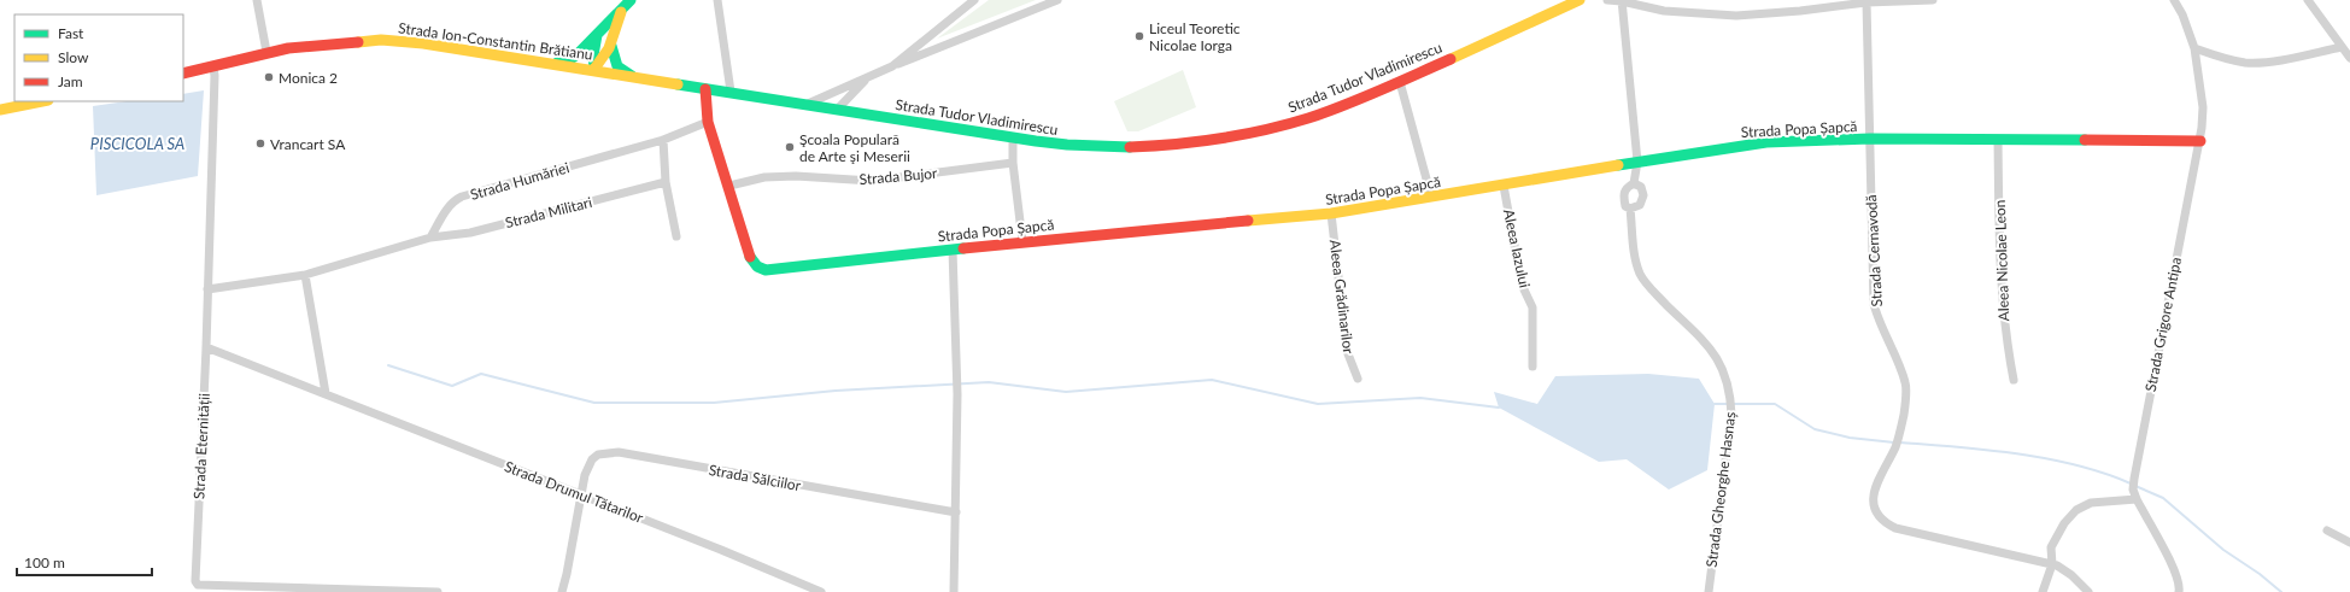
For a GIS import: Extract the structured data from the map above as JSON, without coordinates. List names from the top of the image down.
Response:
{
  "streets": {
    "main road": ["Strada Ion-Constantin Brătianu", "Strada Tudor Vladimirescu", "Strada Popa Șapcă"],
    "street": [
      "Strada Bujor",
      "Strada Humăriei",
      "Strada Militari",
      "Aleea Iazului",
      "Strada Cernavodă",
      "Aleea Nicolae Leon",
      "Aleea Grădinarilor",
      "Strada Grigore Antipa",
      "Strada Eternității",
      "Strada Sălciilor",
      "Strada Gheorghe Hasnaș",
      "Strada Drumul Tătarilor"
    ]
  },
  "crossings": [
    ["Strada Ion-Constantin Brătianu", "Strada Tudor Vladimirescu"],
    ["Strada Ion-Constantin Brătianu", "Strada Popa Șapcă"],
    ["Strada Ion-Constantin Brătianu", "Strada Eternității"],
    ["Strada Popa Șapcă", "Strada Bujor"],
    ["Strada Popa Șapcă", "Strada Humăriei"],
    ["Strada Popa Șapcă", "Aleea Iazului"],
    ["Strada Popa Șapcă", "Strada Cernavodă"],
    ["Strada Popa Șapcă", "Aleea Nicolae Leon"],
    ["Strada Popa Șapcă", "Aleea Grădinarilor"],
    ["Strada Popa Șapcă", "Strada Grigore Antipa"],
    ["Strada Humăriei", "Strada Militari"],
    ["Strada Eternității", "Strada Drumul Tătarilor"],
    ["Strada Sălciilor", "Strada Drumul Tătarilor"]
  ],
  "water": ["PISCICOLA SA"],
  "places": [
    "Liceul Teoretic Nicolae Iorga",
    "Monica 2",
    "Vrancart SA",
    "Şcoala Populară de Arte şi Meserii"
  ],
  "legend": ["Fast", "Slow", "Jam"],
  "scale_bar": "100 m"
}
